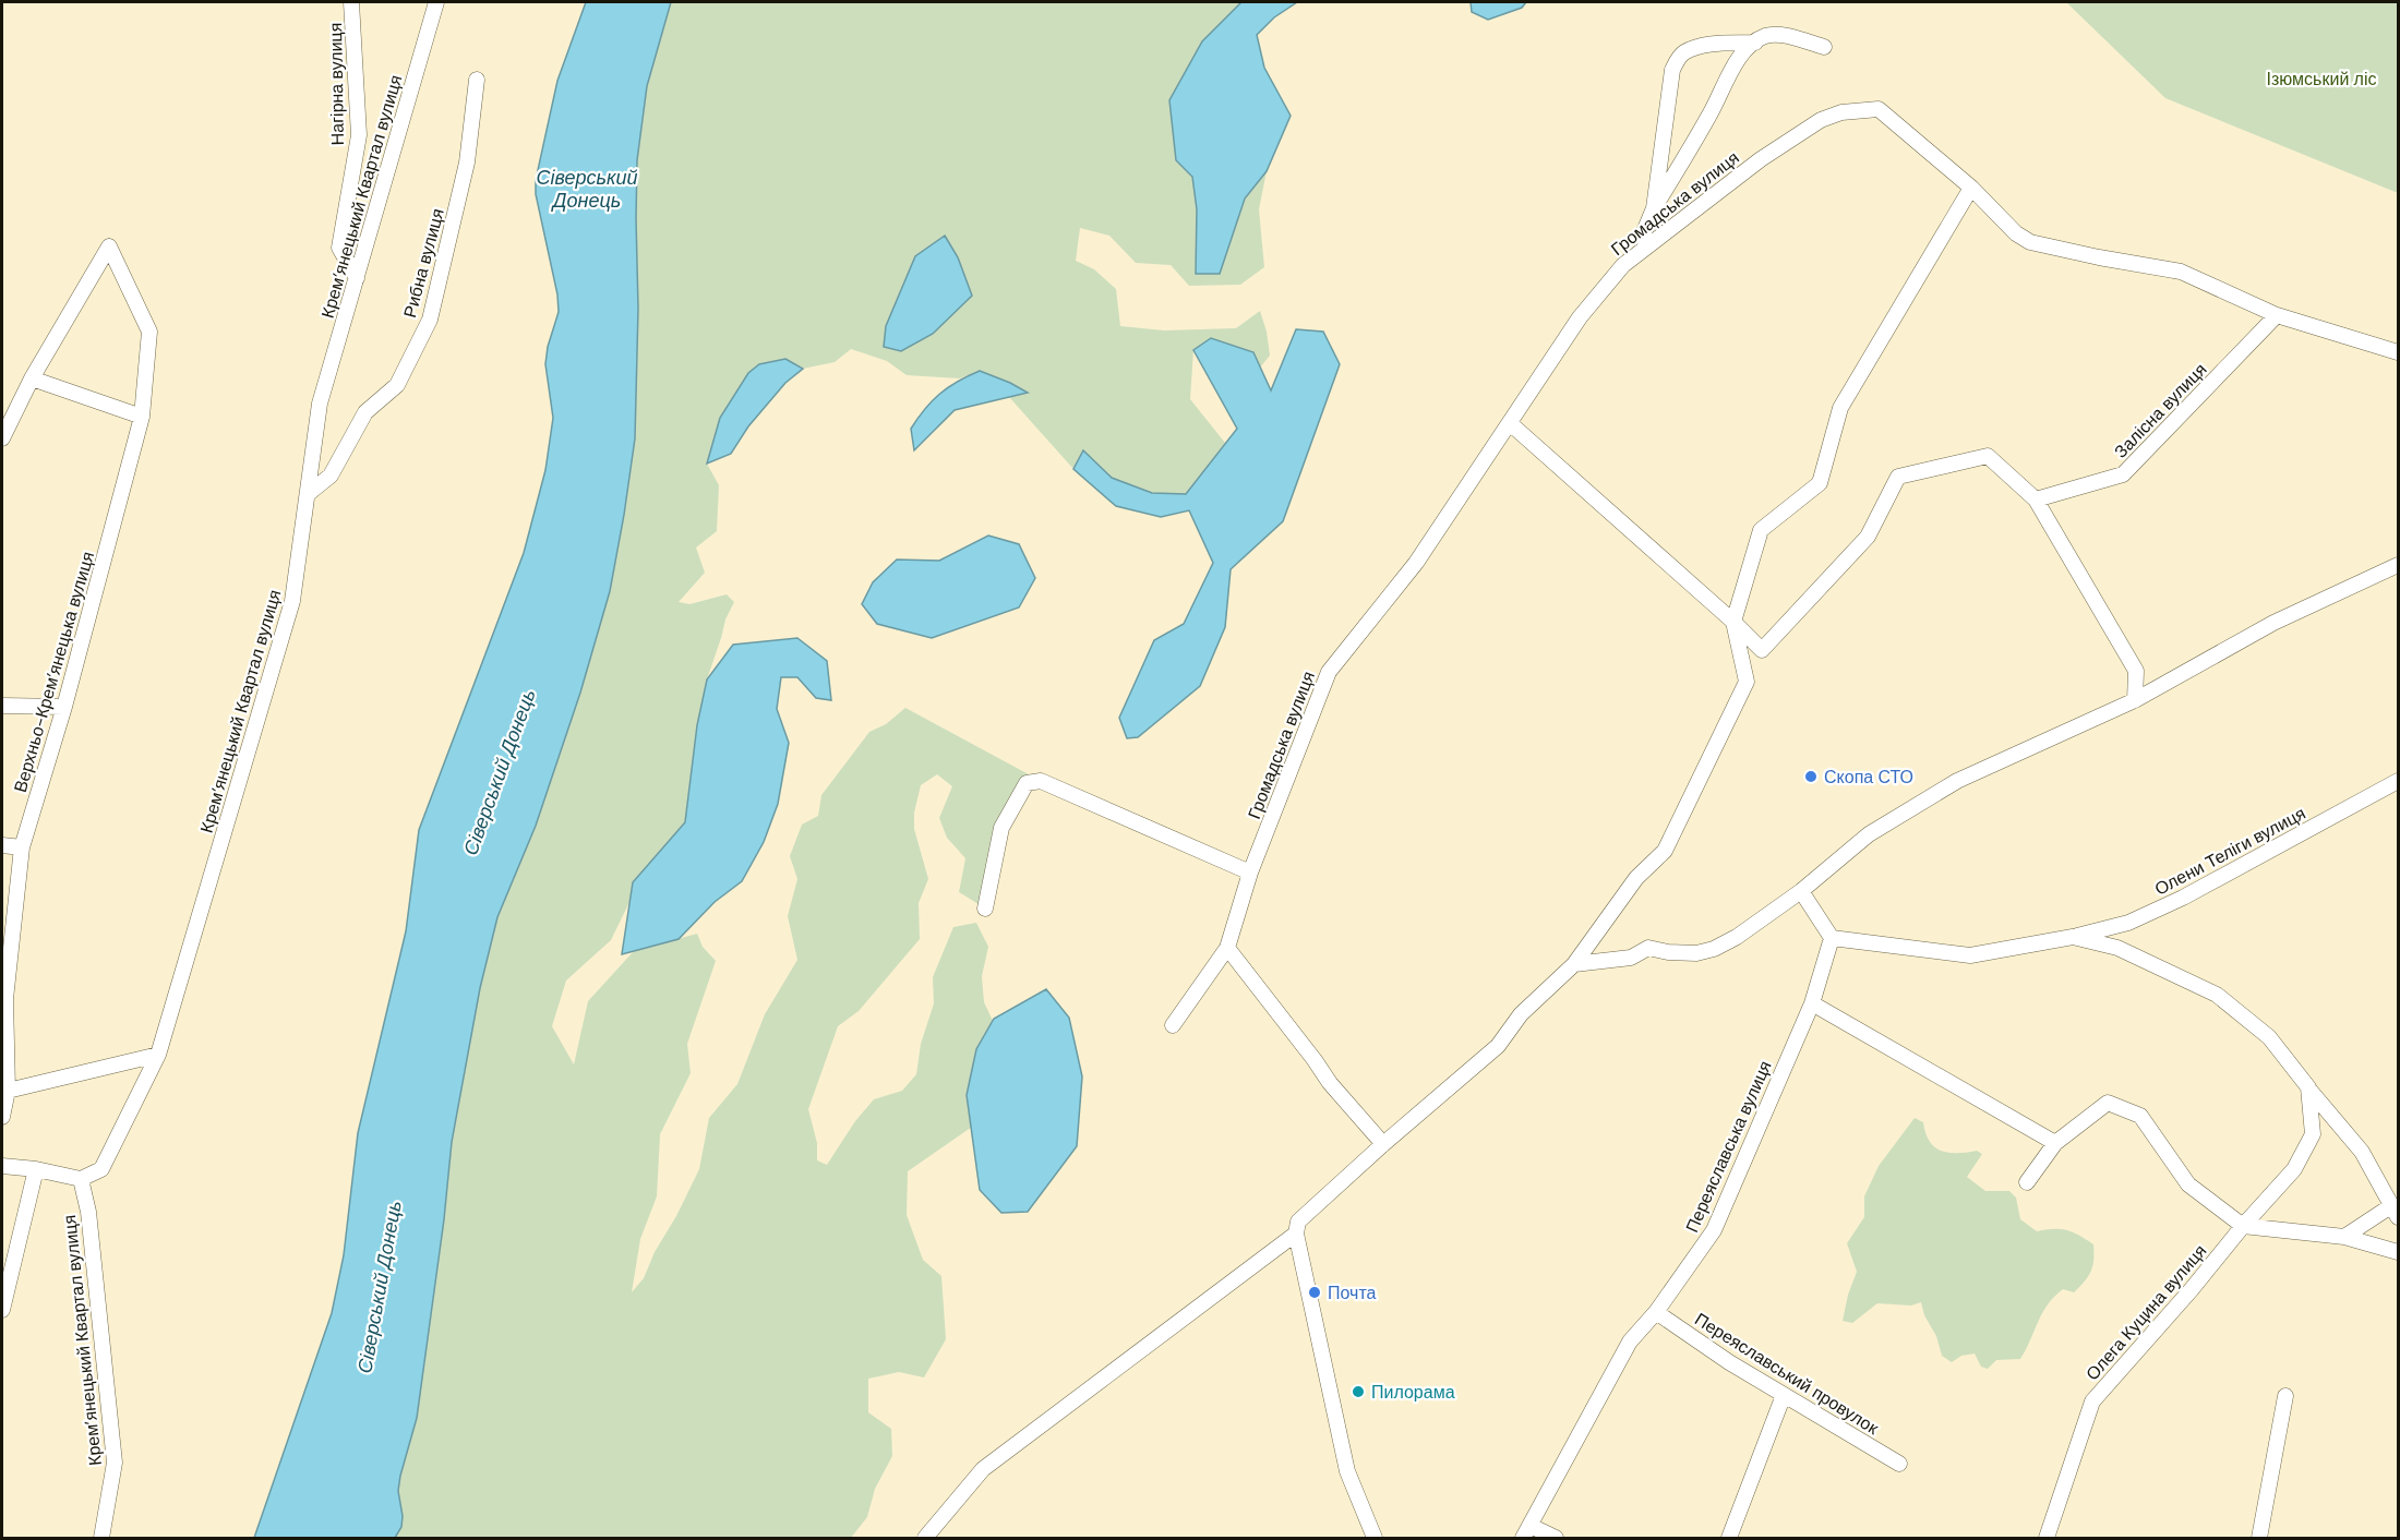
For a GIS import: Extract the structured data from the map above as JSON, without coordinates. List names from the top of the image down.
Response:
{
  "streets": {
    "street": [
      "Нагірна вулиця",
      "Крем’янецький Квартал вулиця",
      "Громадська вулиця",
      "Рибна вулиця",
      "Залісна вулиця",
      "Верхньо-Крем’янецька вулиця",
      "Олени Теліги вулиця",
      "Переяславська вулиця",
      "Олега Куцина вулиця",
      "Переяславський провулок"
    ]
  },
  "crossings": [
    ["Нагірна вулиця", "Крем’янецький Квартал вулиця"],
    ["Крем’янецький Квартал вулиця", "Рибна вулиця"],
    ["Громадська вулиця", "Залісна вулиця"],
    ["Олени Теліги вулиця", "Переяславська вулиця"],
    ["Олени Теліги вулиця", "Олега Куцина вулиця"],
    ["Переяславська вулиця", "Переяславський провулок"]
  ],
  "water": ["Сіверський Донець"],
  "parks": ["Ізюмський ліс"],
  "places": ["Скопа СТО", "Почта", "Пилорама"]
}
